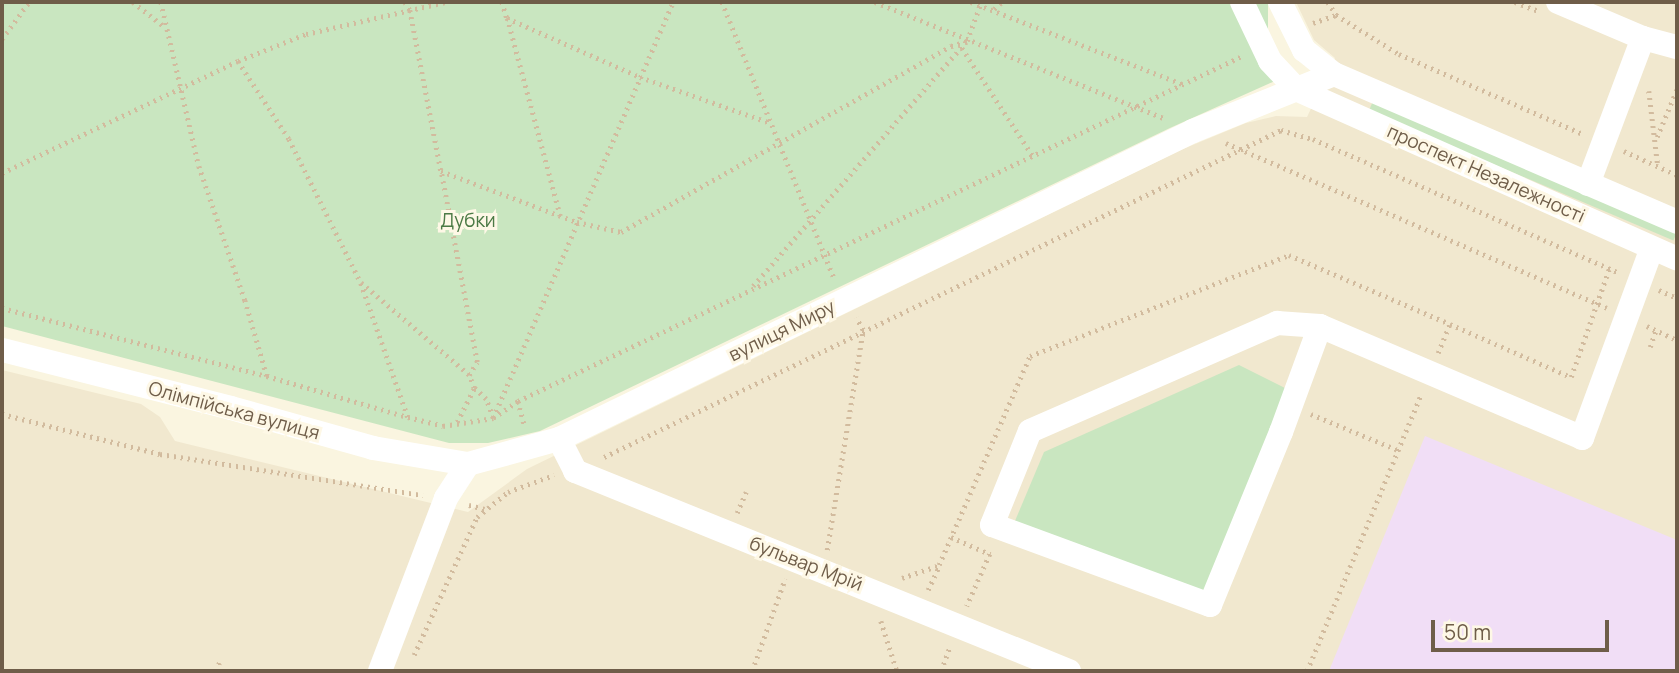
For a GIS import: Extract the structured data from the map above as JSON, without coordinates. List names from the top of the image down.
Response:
{
  "streets": {
    "street": [
      "проспект Незалежності",
      "вулиця Миру",
      "Олімпійська вулиця",
      "бульвар Мрій"
    ]
  },
  "crossings": [
    ["проспект Незалежності", "вулиця Миру"],
    ["вулиця Миру", "Олімпійська вулиця"]
  ],
  "parks": ["Дубки"],
  "scale_bar": "50 m"
}
